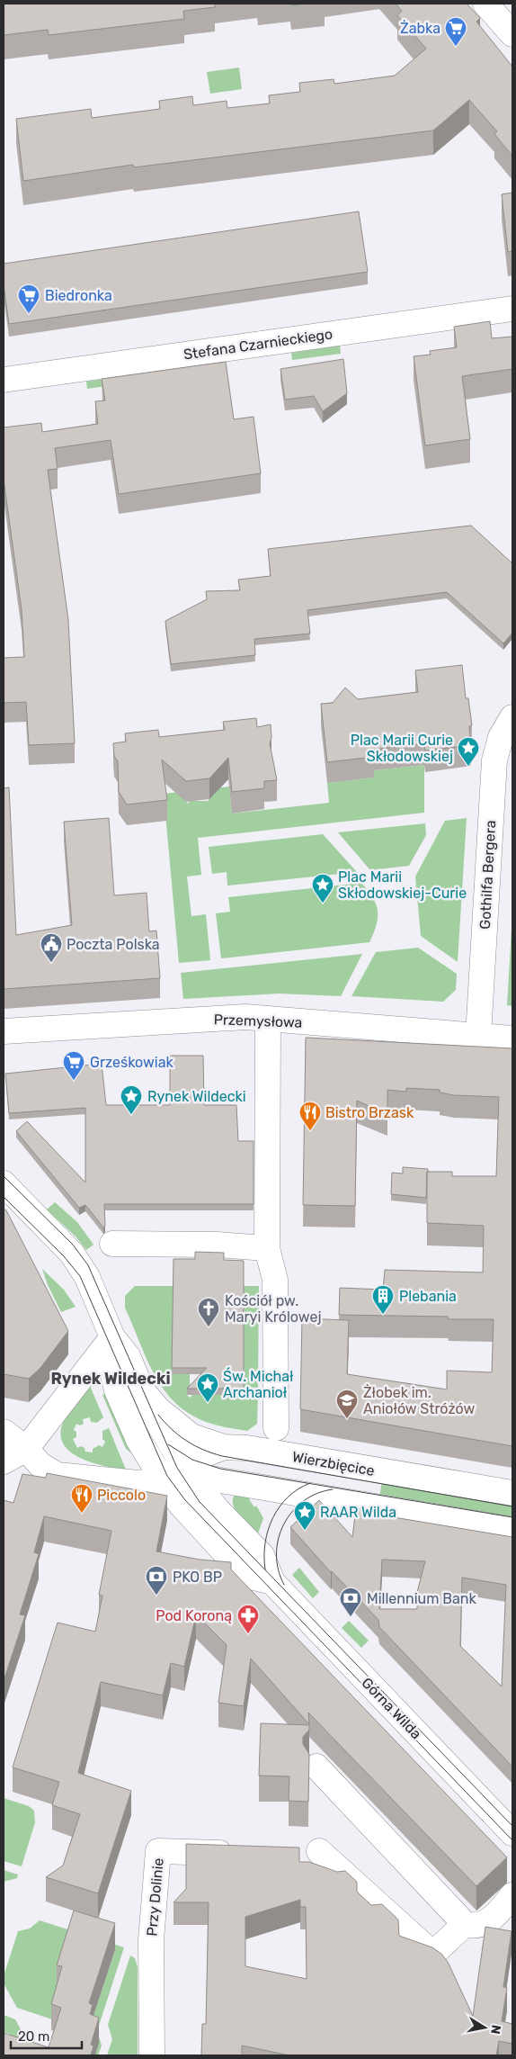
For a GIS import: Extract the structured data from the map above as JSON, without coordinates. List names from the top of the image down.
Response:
{
  "streets": {
    "street": [
      "Stefana Czarnieckiego",
      "Gothilfa Bergera",
      "Przemysłowa",
      "Wierzbięcice",
      "Górna Wilda",
      "Przy Dolinie"
    ]
  },
  "crossings": [
    ["Gothilfa Bergera", "Przemysłowa"],
    ["Wierzbięcice", "Górna Wilda"]
  ],
  "districts": ["Rynek Wildecki"],
  "places": {
    "supermarket": ["Żabka", "Biedronka", "Grześkowiak"],
    "place": [
      "Plac Marii Curie Skłodowskiej",
      "Plac Marii Skłodowskiej-Curie",
      "Rynek Wildecki",
      "Św. Michał Archanioł",
      "RAAR Wilda"
    ],
    "public building": ["Poczta Polska"],
    "restaurant": ["Bistro Brzask", "Piccolo"],
    "building": ["Plebania"],
    "church": ["Kościół pw. Maryi Królowej"],
    "school or university": ["Żłobek im. Aniołów Stróżów"],
    "bank": ["PKO BP", "Millennium Bank"],
    "pharmacy": ["Pod Koroną"]
  },
  "scale_bar": "20 m",
  "north": "right"
}
